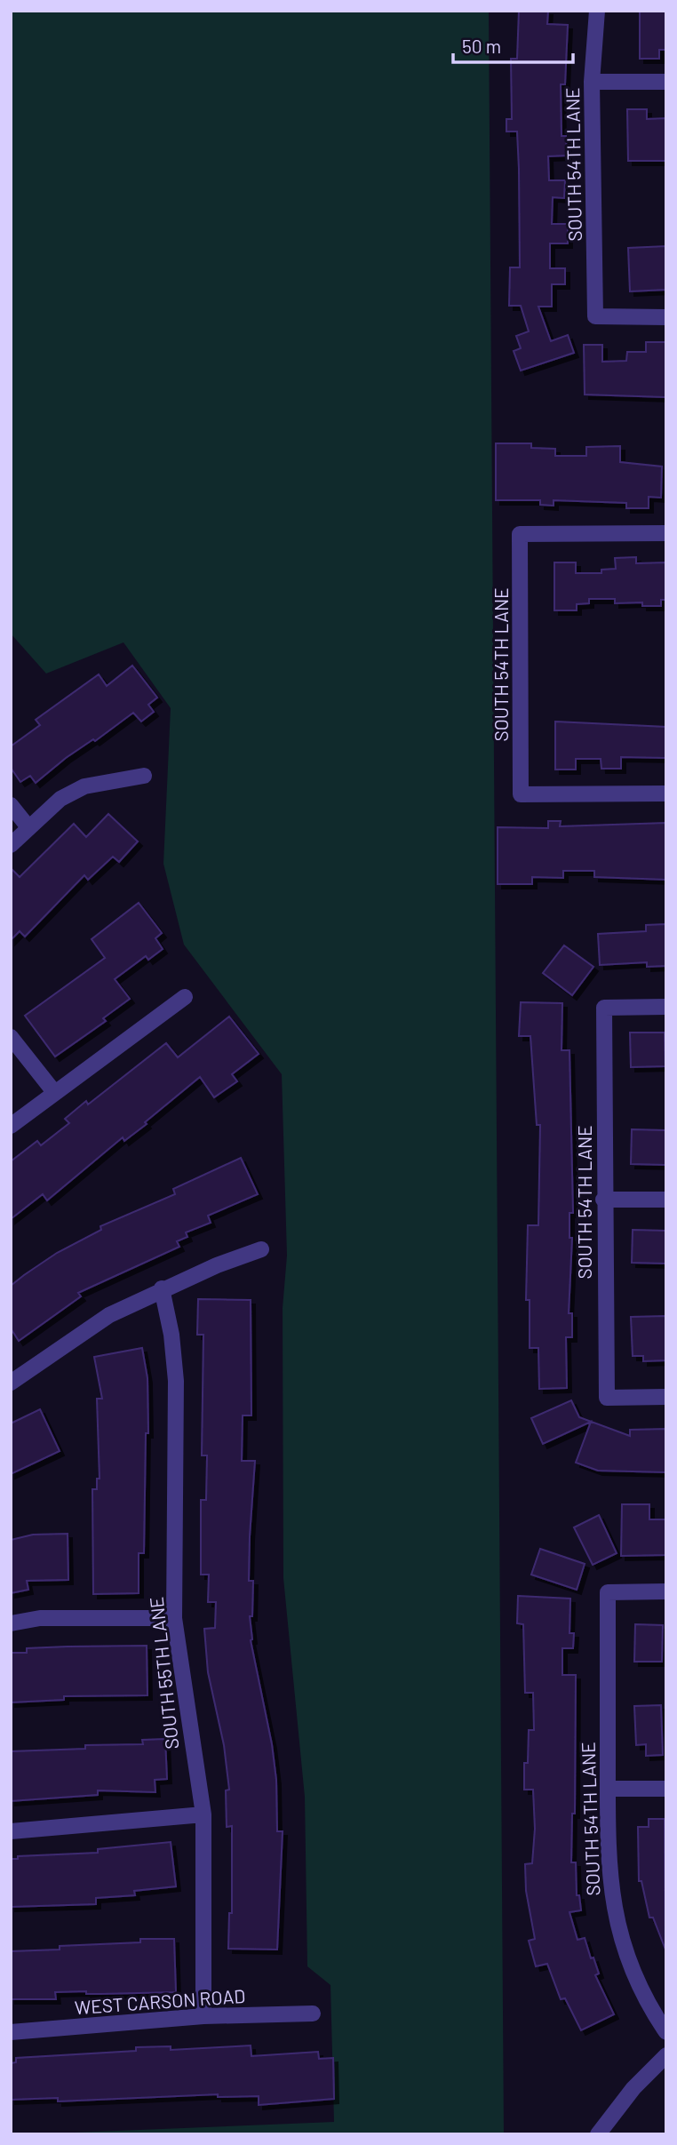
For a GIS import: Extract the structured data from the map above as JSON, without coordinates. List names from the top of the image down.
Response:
{
  "streets": {
    "street": ["SOUTH 54TH LANE", "SOUTH 55TH LANE", "WEST CARSON ROAD"]
  },
  "crossings": [
    ["SOUTH 55TH LANE", "WEST CARSON ROAD"]
  ],
  "scale_bar": "50 m"
}
